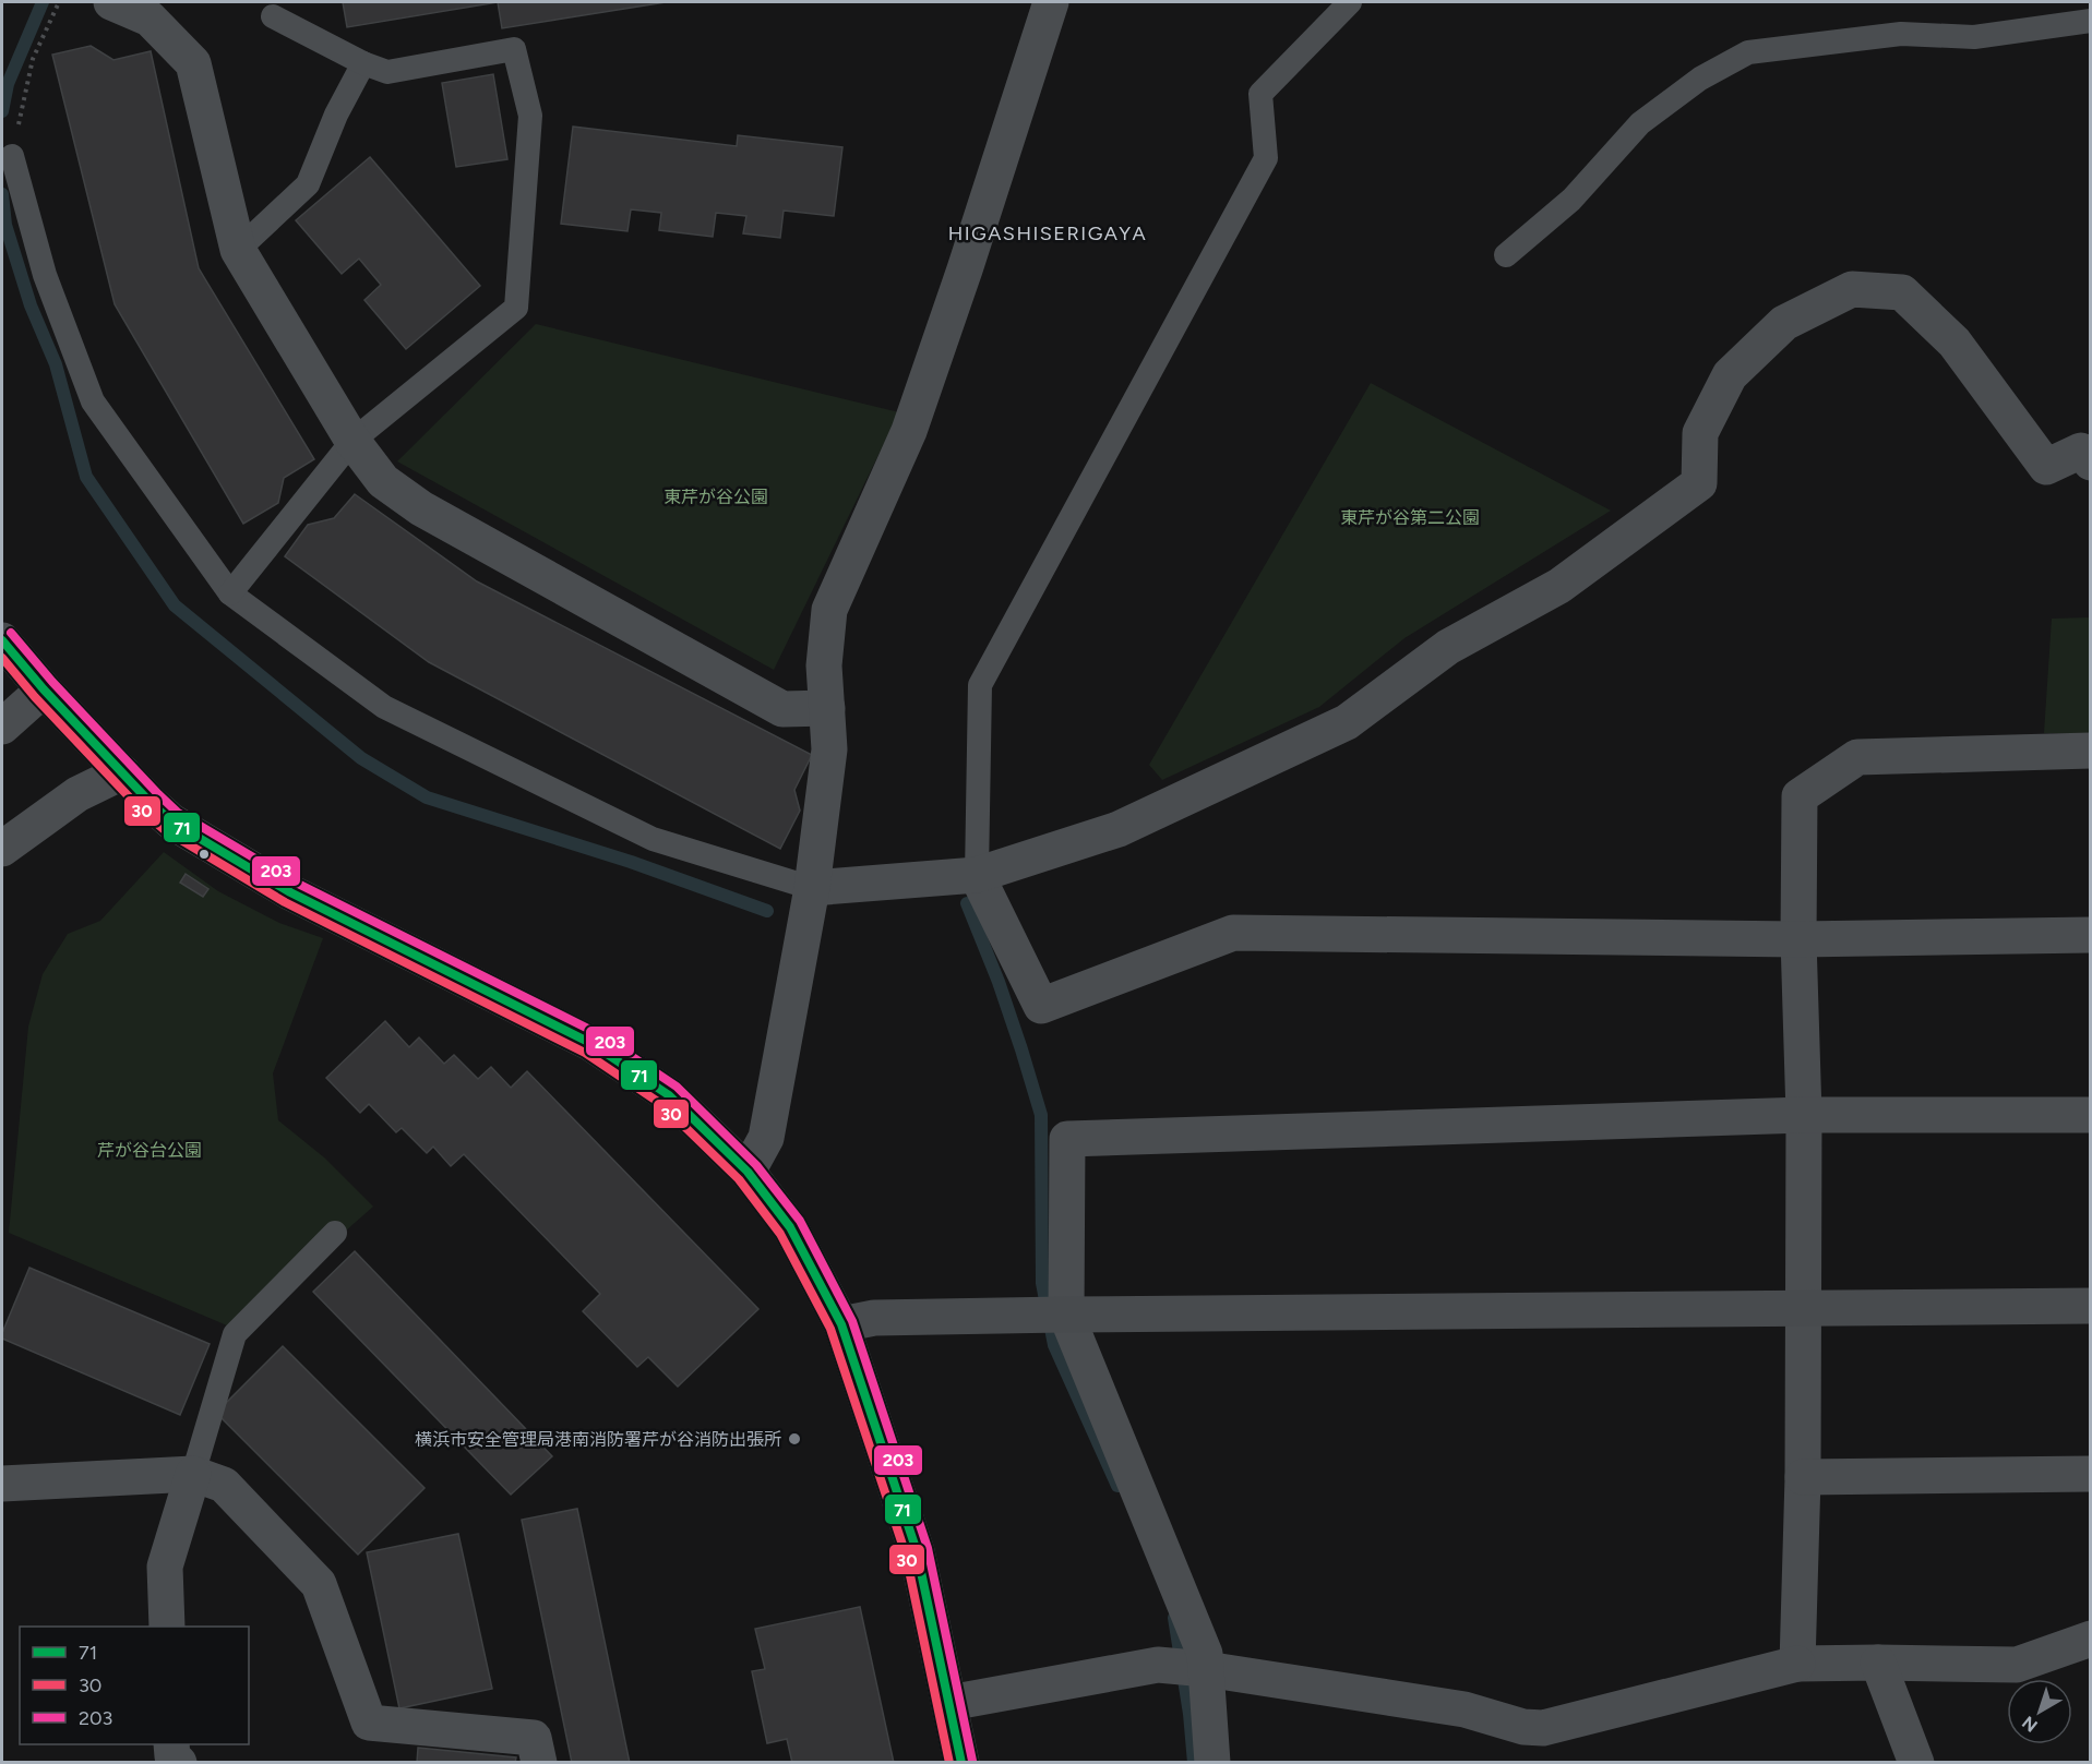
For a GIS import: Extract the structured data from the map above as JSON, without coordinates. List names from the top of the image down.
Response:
{
  "districts": ["HIGASHISERIGAYA"],
  "parks": ["東芹が谷公園", "東芹が谷第二公園", "芹が谷台公園"],
  "places": ["横浜市安全管理局港南消防署芹が谷消防出張所"],
  "lines": ["transit line 203", "transit line 71", "transit line 30"],
  "legend": ["71", "30", "203"],
  "north": "bottom left"
}
